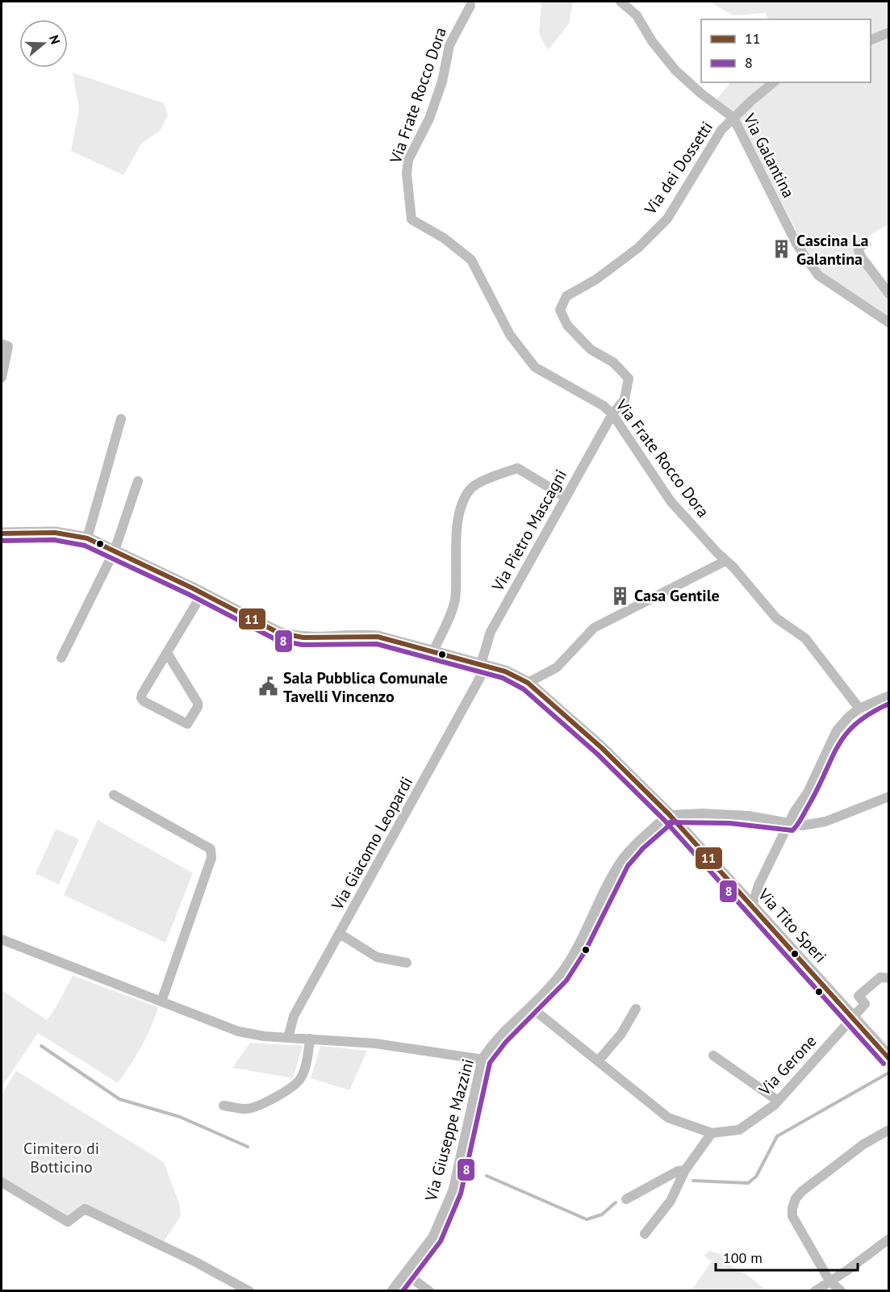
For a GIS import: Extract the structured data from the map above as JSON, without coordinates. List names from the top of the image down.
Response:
{
  "streets": {
    "street": [
      "Via Frate Rocco Dora",
      "Via Galantina",
      "Via dei Dossetti",
      "Via Pietro Mascagni",
      "Via Giacomo Leopardi",
      "Via Tito Speri",
      "Via Gerone",
      "Via Giuseppe Mazzini"
    ]
  },
  "crossings": [
    ["Via Frate Rocco Dora", "Via dei Dossetti"],
    ["Via Frate Rocco Dora", "Via Pietro Mascagni"],
    ["Via Galantina", "Via dei Dossetti"],
    ["Via dei Dossetti", "Via Pietro Mascagni"],
    ["Via Pietro Mascagni", "Via Giacomo Leopardi"],
    ["Via Pietro Mascagni", "Via Tito Speri"],
    ["Via Giacomo Leopardi", "Via Tito Speri"],
    ["Via Tito Speri", "Via Gerone"],
    ["Via Tito Speri", "Via Giuseppe Mazzini"],
    ["Via Gerone", "Via Giuseppe Mazzini"]
  ],
  "parks": ["Cimitero di Botticino"],
  "places": {
    "building": ["Cascina La Galantina", "Casa Gentile"],
    "public building": ["Sala Pubblica Comunale Tavelli Vincenzo"]
  },
  "lines": ["transit line 11", "transit line 8"],
  "legend": ["11", "8"],
  "scale_bar": "100 m",
  "north": "right"
}
